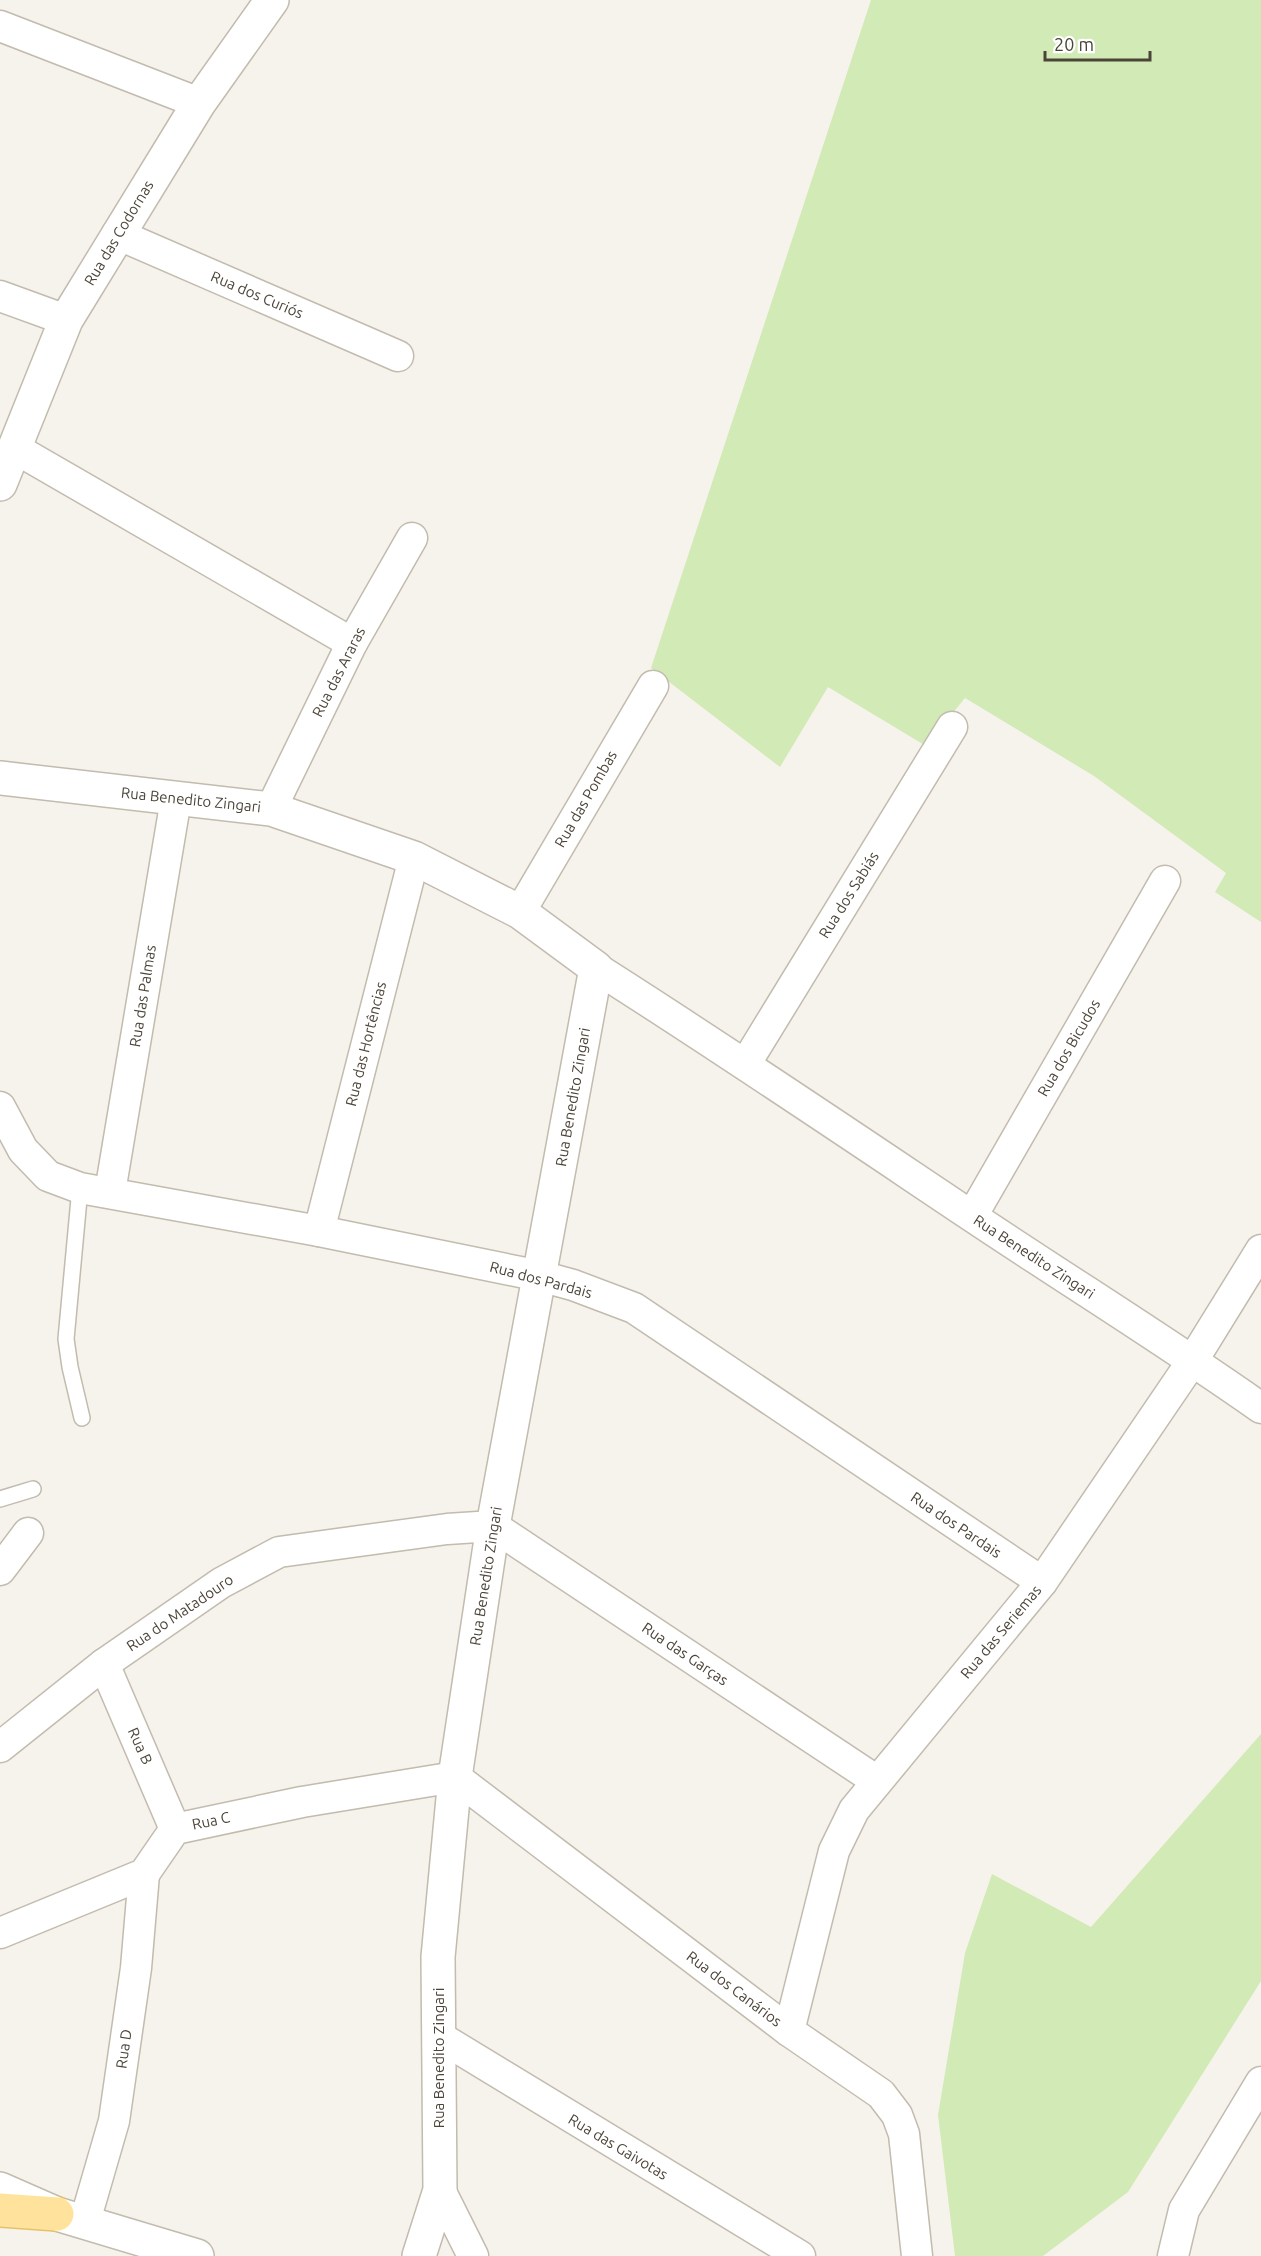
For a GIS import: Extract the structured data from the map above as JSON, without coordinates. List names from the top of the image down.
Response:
{
  "streets": {
    "street": [
      "Rua das Codornas",
      "Rua dos Curiós",
      "Rua das Araras",
      "Rua das Pombas",
      "Rua Benedito Zingari",
      "Rua dos Sabiás",
      "Rua das Palmas",
      "Rua das Hortências",
      "Rua dos Bicudos",
      "Rua dos Pardais",
      "Rua do Matadouro",
      "Rua das Seriemas",
      "Rua das Garças",
      "Rua B",
      "Rua C",
      "Rua dos Canários",
      "Rua D",
      "Rua das Gaivotas"
    ]
  },
  "crossings": [
    ["Rua das Codornas", "Rua dos Curiós"],
    ["Rua das Araras", "Rua Benedito Zingari"],
    ["Rua das Pombas", "Rua Benedito Zingari"],
    ["Rua Benedito Zingari", "Rua dos Sabiás"],
    ["Rua Benedito Zingari", "Rua das Palmas"],
    ["Rua Benedito Zingari", "Rua das Hortências"],
    ["Rua Benedito Zingari", "Rua dos Bicudos"],
    ["Rua Benedito Zingari", "Rua dos Pardais"],
    ["Rua Benedito Zingari", "Rua do Matadouro"],
    ["Rua Benedito Zingari", "Rua das Seriemas"],
    ["Rua Benedito Zingari", "Rua das Garças"],
    ["Rua Benedito Zingari", "Rua C"],
    ["Rua Benedito Zingari", "Rua dos Canários"],
    ["Rua Benedito Zingari", "Rua das Gaivotas"],
    ["Rua das Palmas", "Rua dos Pardais"],
    ["Rua das Hortências", "Rua dos Pardais"],
    ["Rua dos Pardais", "Rua das Seriemas"],
    ["Rua do Matadouro", "Rua das Garças"],
    ["Rua do Matadouro", "Rua B"],
    ["Rua das Seriemas", "Rua das Garças"],
    ["Rua das Seriemas", "Rua dos Canários"],
    ["Rua B", "Rua C"],
    ["Rua C", "Rua dos Canários"],
    ["Rua C", "Rua D"]
  ],
  "scale_bar": "20 m"
}
